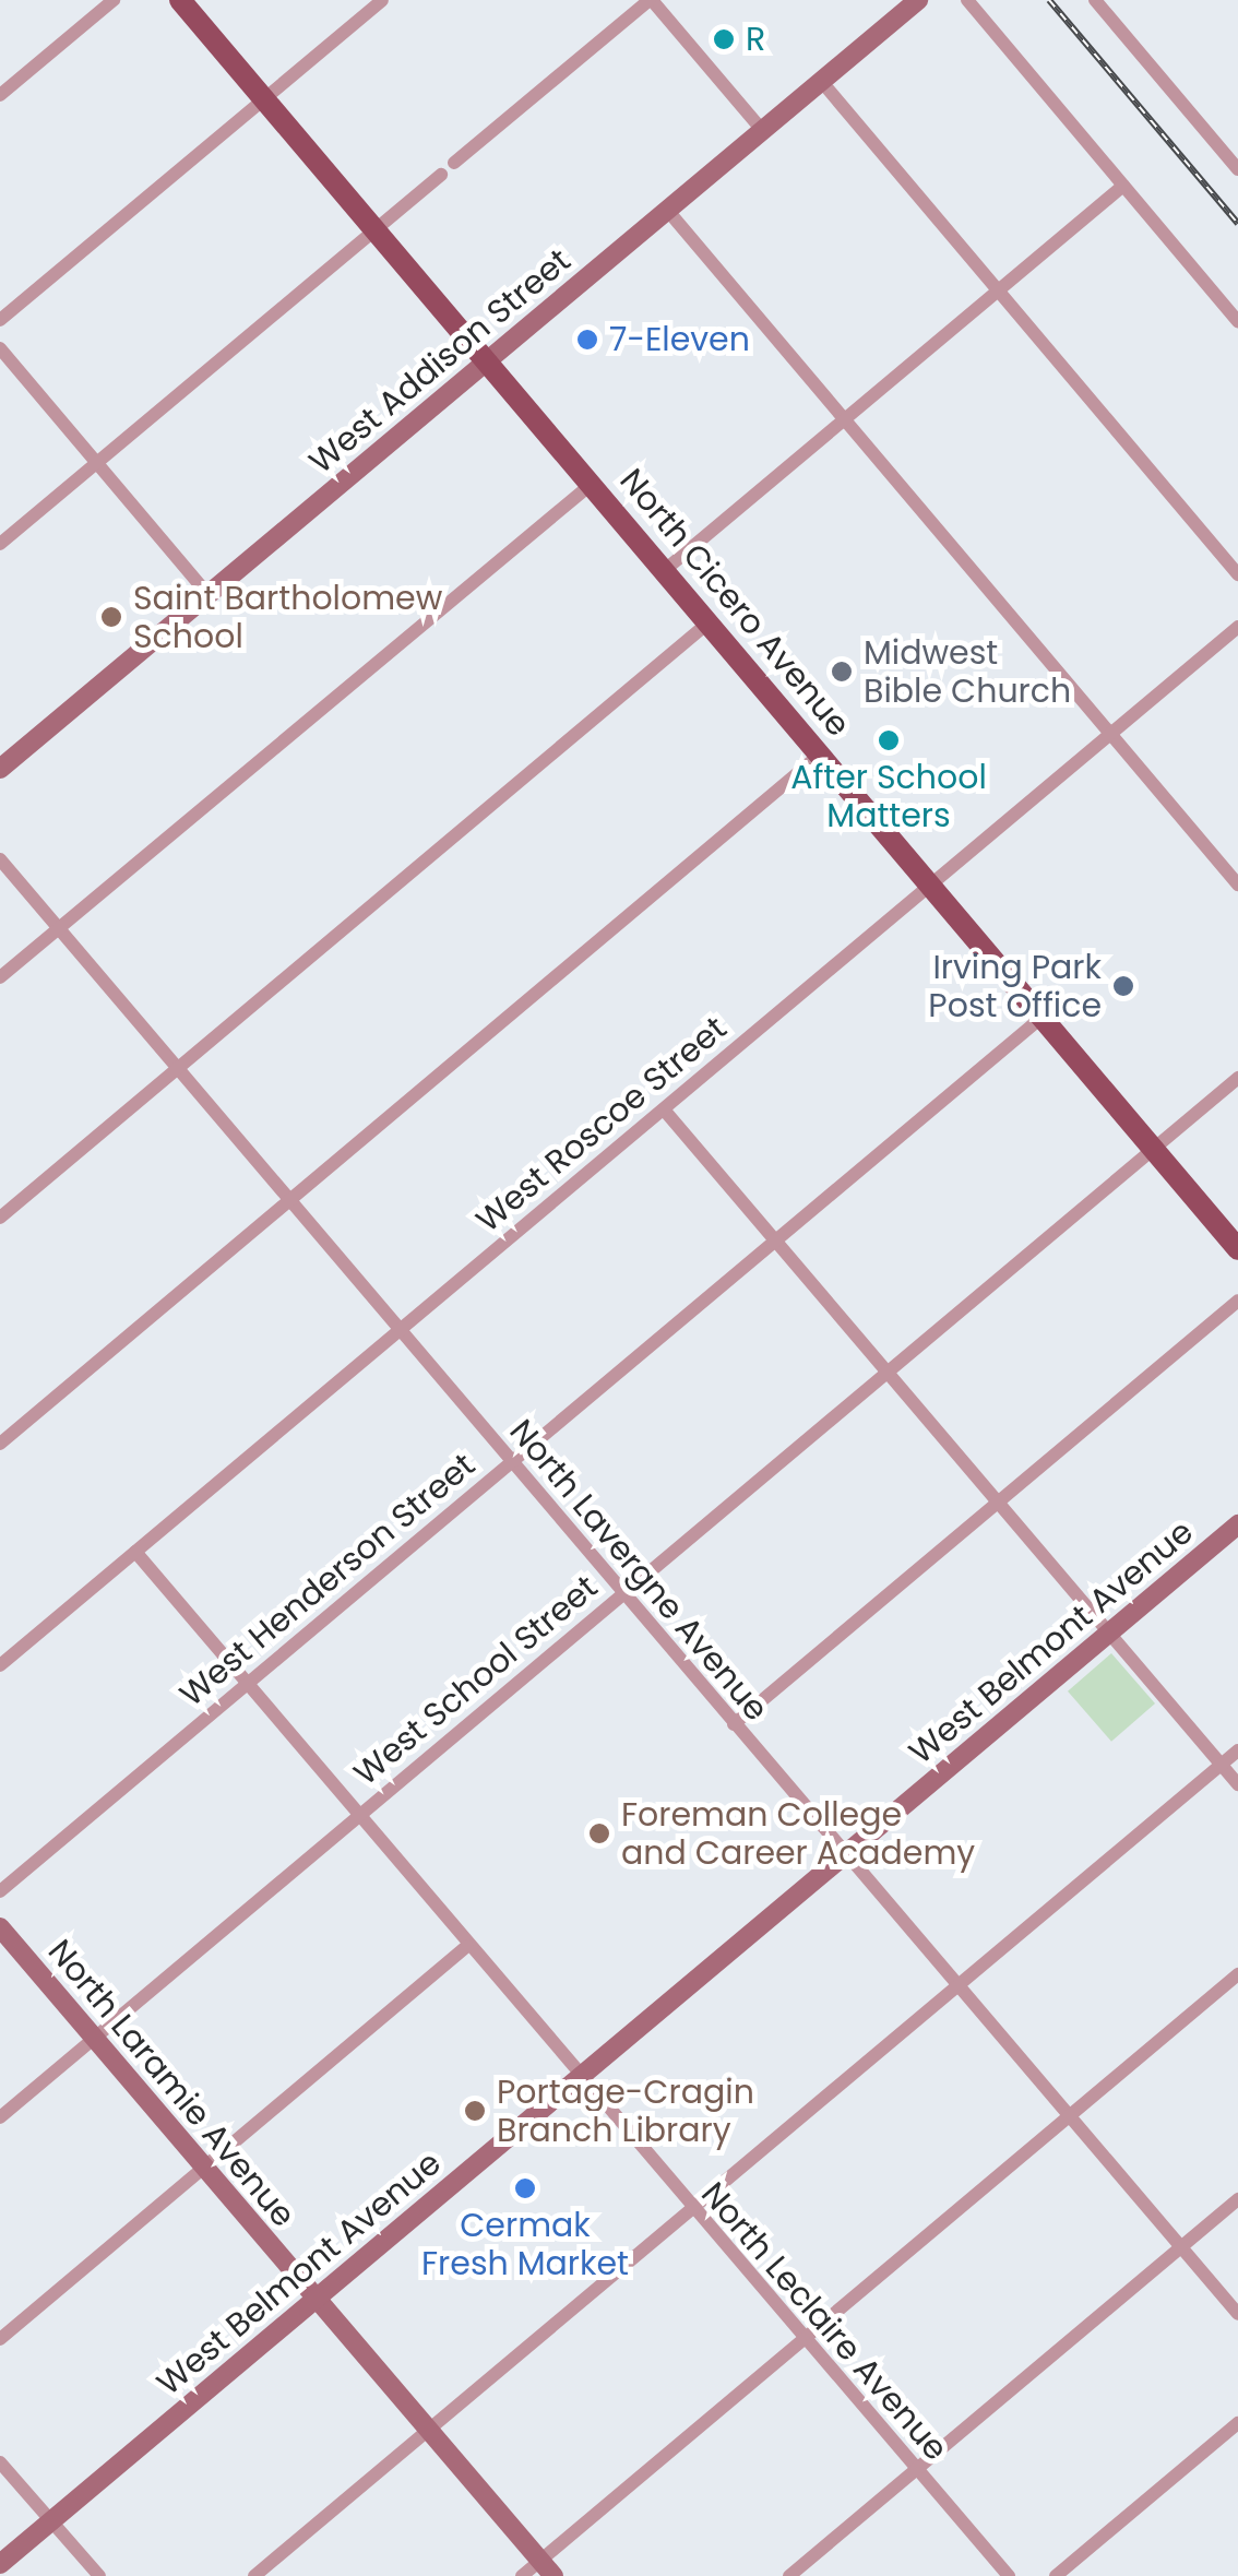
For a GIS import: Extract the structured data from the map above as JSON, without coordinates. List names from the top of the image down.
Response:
{
  "streets": {
    "main road": [
      "West Addison Street",
      "North Cicero Avenue",
      "West Belmont Avenue",
      "North Laramie Avenue"
    ],
    "street": [
      "West Roscoe Street",
      "North Lavergne Avenue",
      "West Henderson Street",
      "West School Street",
      "North Leclaire Avenue"
    ]
  },
  "crossings": [
    ["West Addison Street", "North Cicero Avenue"],
    ["North Cicero Avenue", "West Roscoe Street"],
    ["North Cicero Avenue", "West Henderson Street"],
    ["North Cicero Avenue", "West School Street"],
    ["West Roscoe Street", "North Lavergne Avenue"],
    ["West Roscoe Street", "North Leclaire Avenue"],
    ["North Lavergne Avenue", "West Henderson Street"],
    ["North Lavergne Avenue", "West Belmont Avenue"],
    ["North Lavergne Avenue", "West School Street"],
    ["West Henderson Street", "North Leclaire Avenue"],
    ["West Belmont Avenue", "North Laramie Avenue"],
    ["West Belmont Avenue", "North Leclaire Avenue"],
    ["West School Street", "North Laramie Avenue"],
    ["West School Street", "North Leclaire Avenue"]
  ],
  "places": [
    "R",
    "7-Eleven",
    "Saint Bartholomew School",
    "Midwest Bible Church",
    "After School Matters",
    "Irving Park Post Office",
    "Foreman College and Career Academy",
    "Portage-Cragin Branch Library",
    "Cermak Fresh Market"
  ]
}
